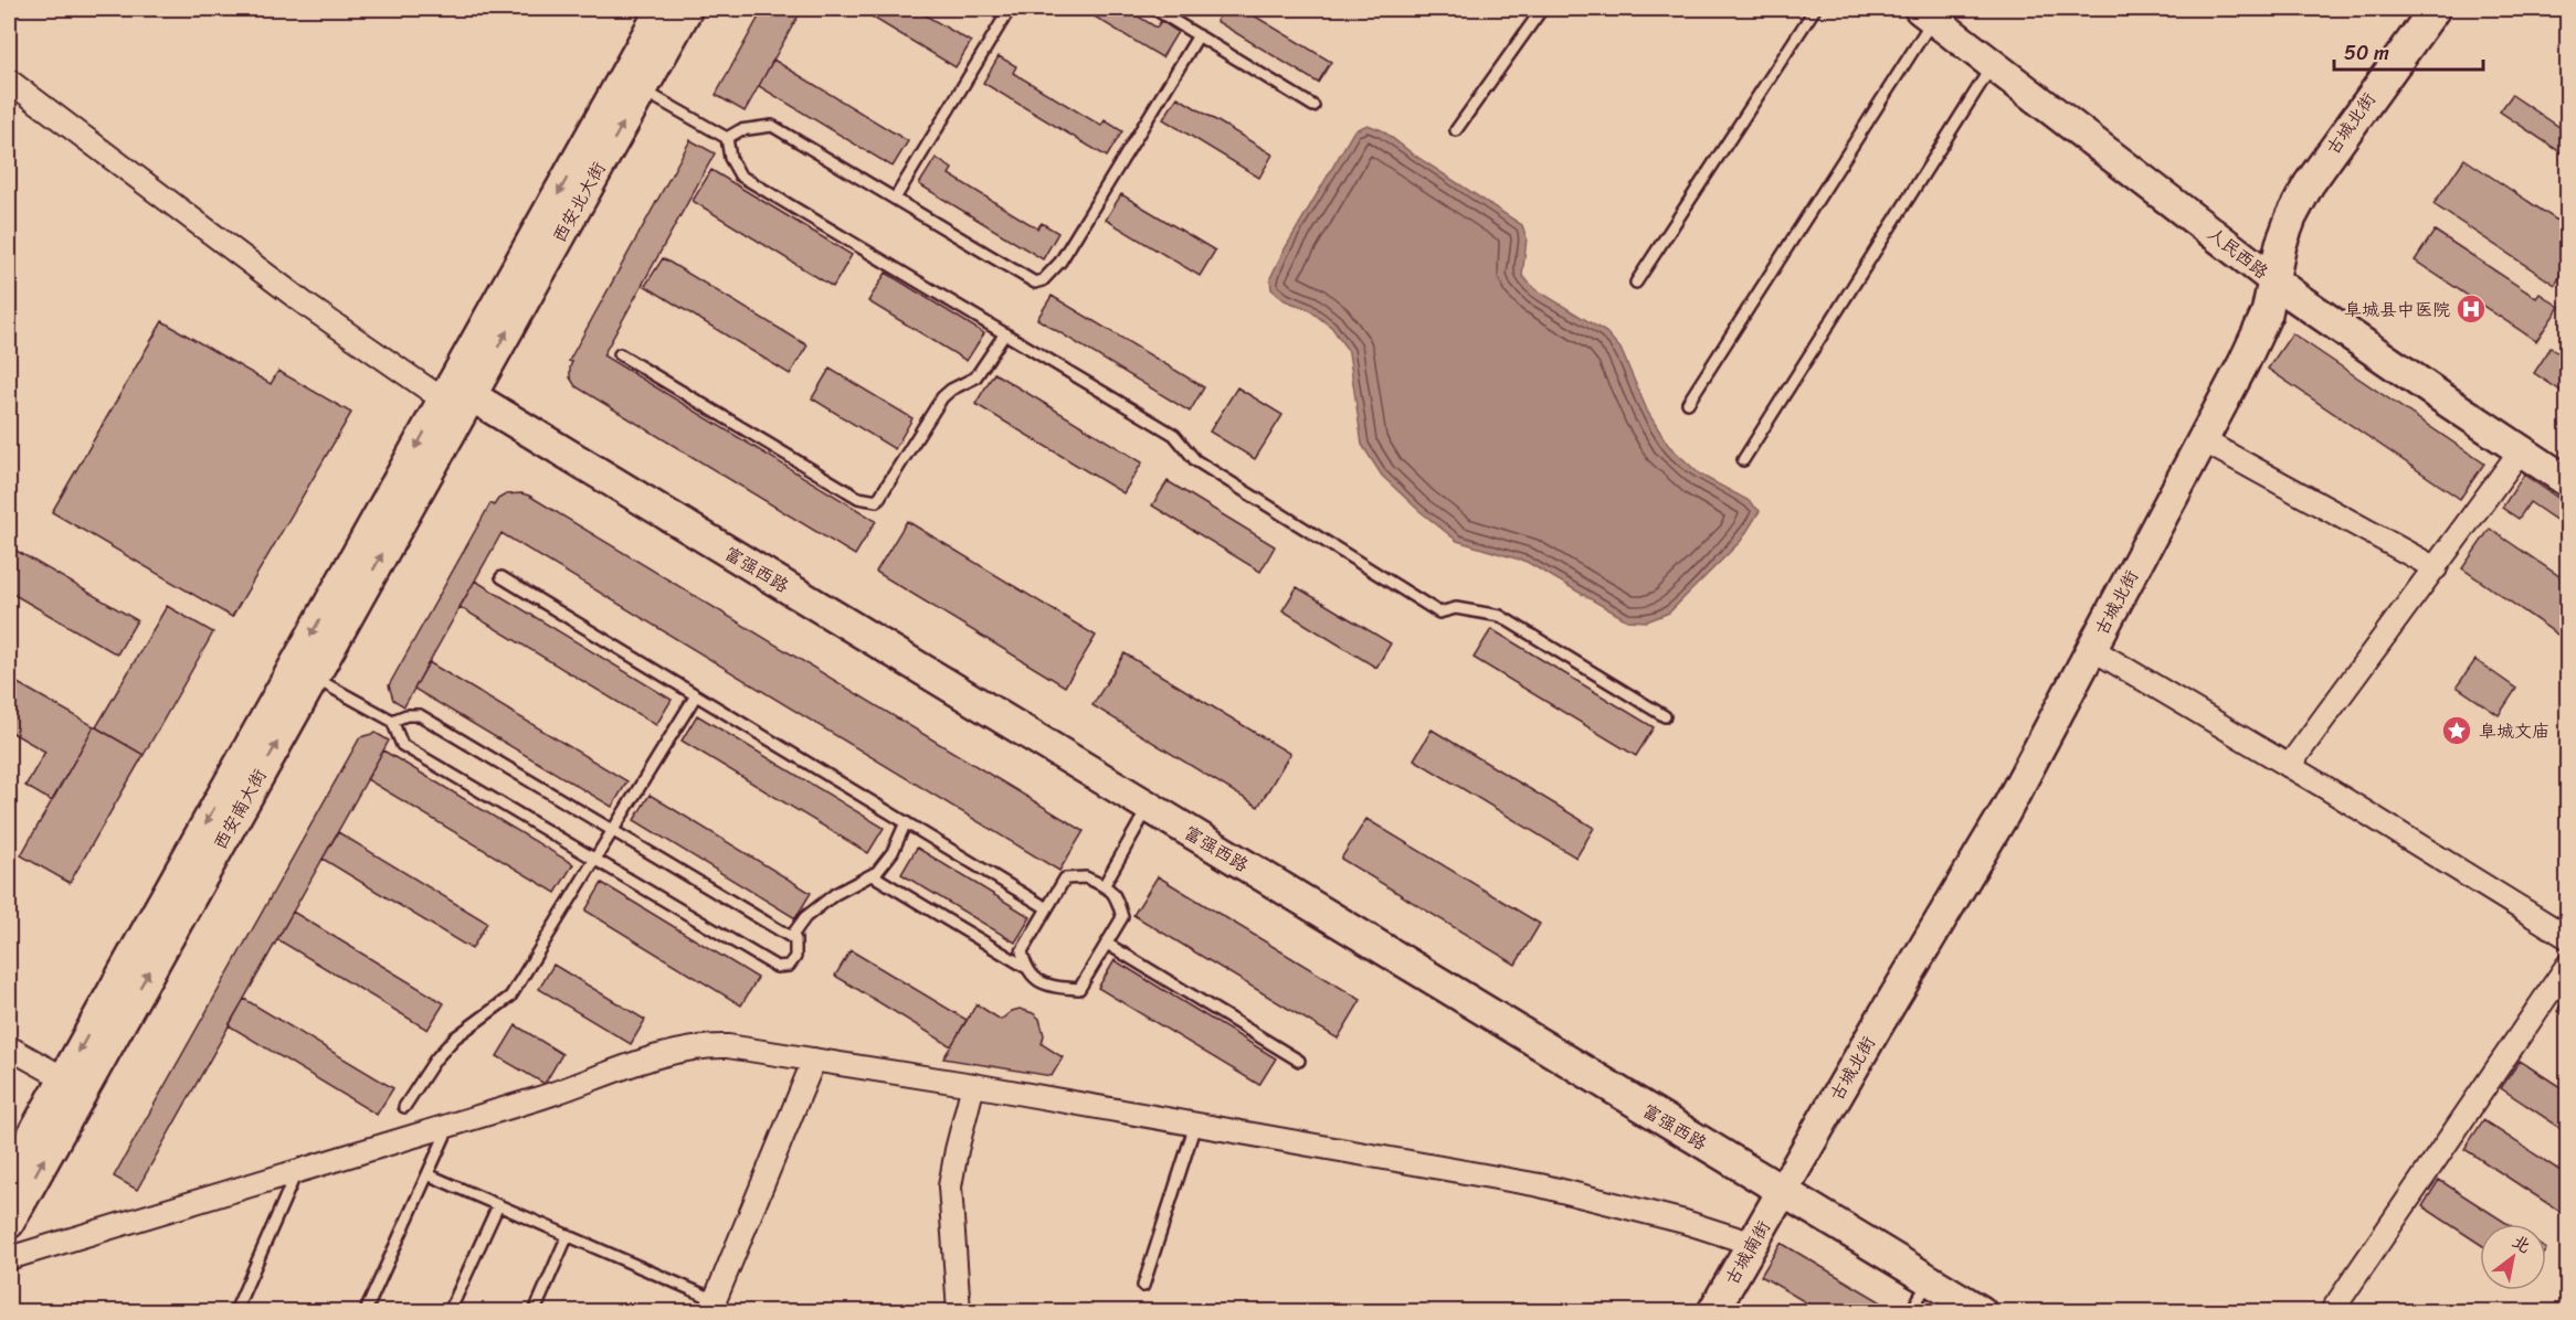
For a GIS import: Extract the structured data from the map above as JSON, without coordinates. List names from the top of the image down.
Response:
{
  "streets": {
    "main road": [
      "古城北街",
      "西安北大街",
      "人民西路",
      "富强西路",
      "西安南大街",
      "古城南街"
    ]
  },
  "crossings": [
    ["古城北街", "人民西路"],
    ["古城北街", "富强西路"],
    ["古城北街", "古城南街"],
    ["西安北大街", "富强西路"],
    ["西安北大街", "西安南大街"],
    ["富强西路", "西安南大街"],
    ["富强西路", "古城南街"]
  ],
  "places": {
    "hospital": ["阜城县中医院"],
    "place": ["阜城文庙"]
  },
  "scale_bar": "50 m",
  "north": "top right"
}
